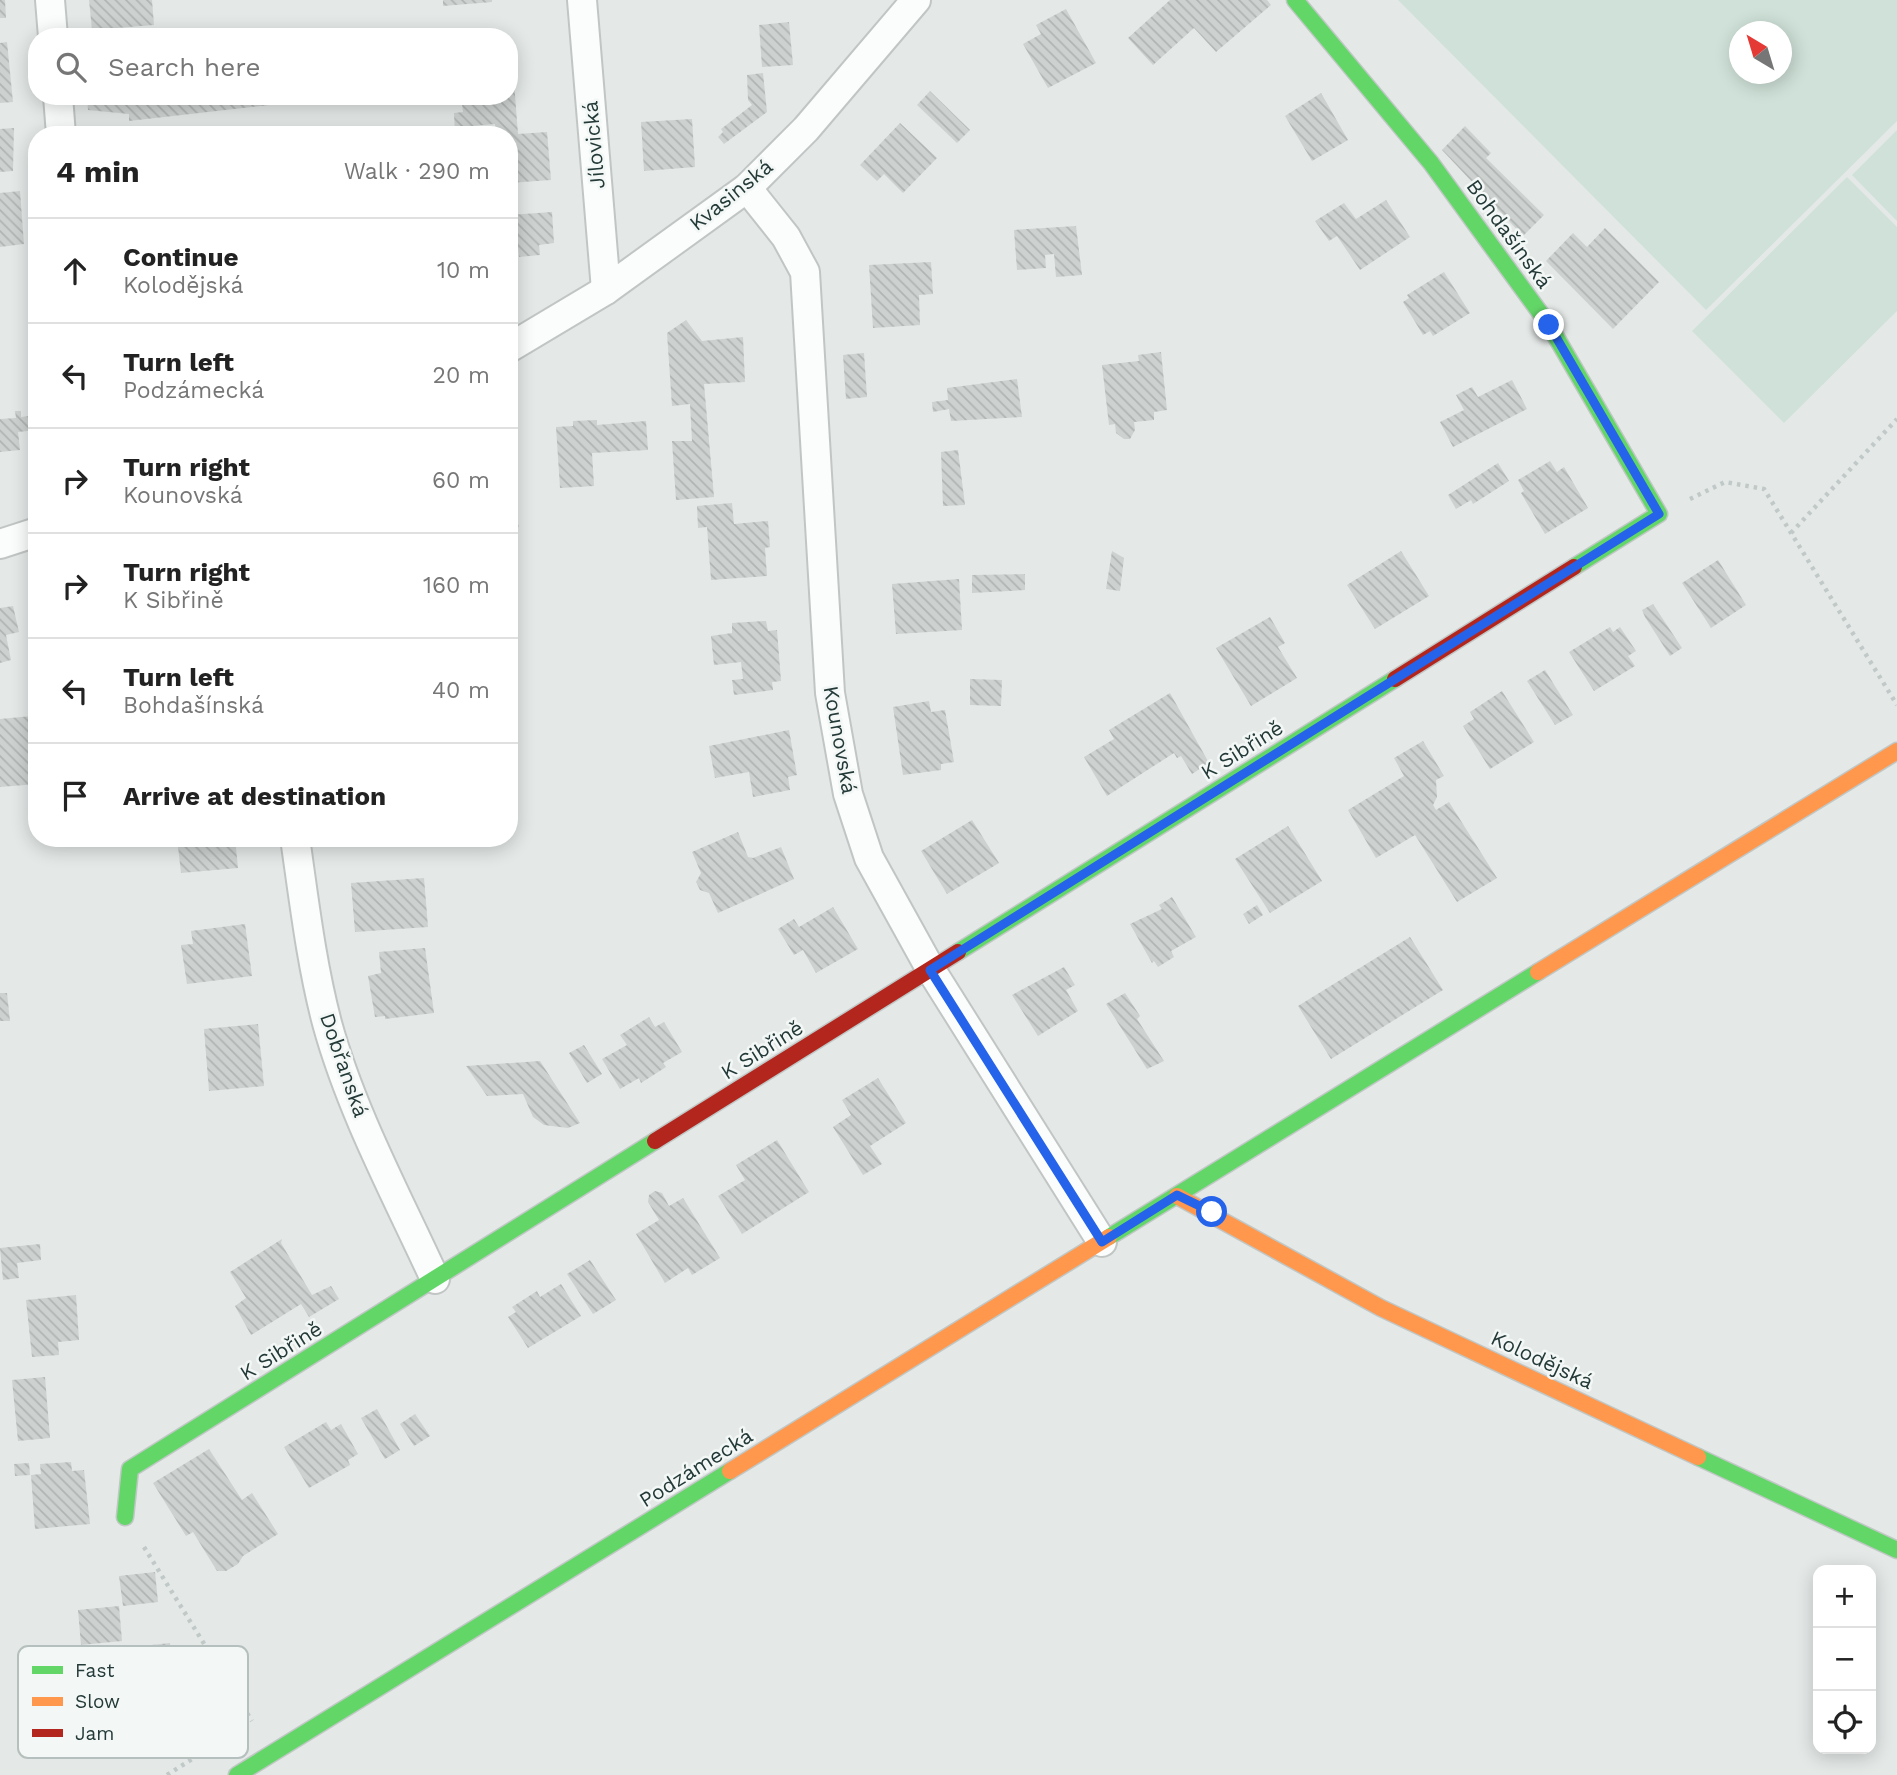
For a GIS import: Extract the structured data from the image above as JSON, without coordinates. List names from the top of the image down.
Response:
{
  "streets": {
    "street": [
      "Jílovická",
      "Kvasinská",
      "Bohdašínská",
      "Kounovská",
      "K Sibřině",
      "Dobřanská",
      "Kolodějská",
      "Podzámecká"
    ]
  },
  "crossings": [
    ["Jílovická", "Kvasinská"],
    ["Kvasinská", "Kounovská"],
    ["Bohdašínská", "K Sibřině"],
    ["Kounovská", "K Sibřině"],
    ["Kounovská", "Podzámecká"],
    ["K Sibřině", "Dobřanská"],
    ["Kolodějská", "Podzámecká"]
  ],
  "legend": ["Fast", "Slow", "Jam"],
  "north": "top left",
  "page": {
    "search": "Search here",
    "heading": ["4 min", "Walk · 290 m"],
    "list": [
      ["Continue", "Kolodějská", "10 m"],
      ["Turn left", "Podzámecká", "20 m"],
      ["Turn right", "Kounovská", "60 m"],
      ["Turn right", "K Sibřině", "160 m"],
      ["Turn left", "Bohdašínská", "40 m"],
      "Arrive at destination"
    ],
    "map_buttons": ["+", "−"]
  }
}
